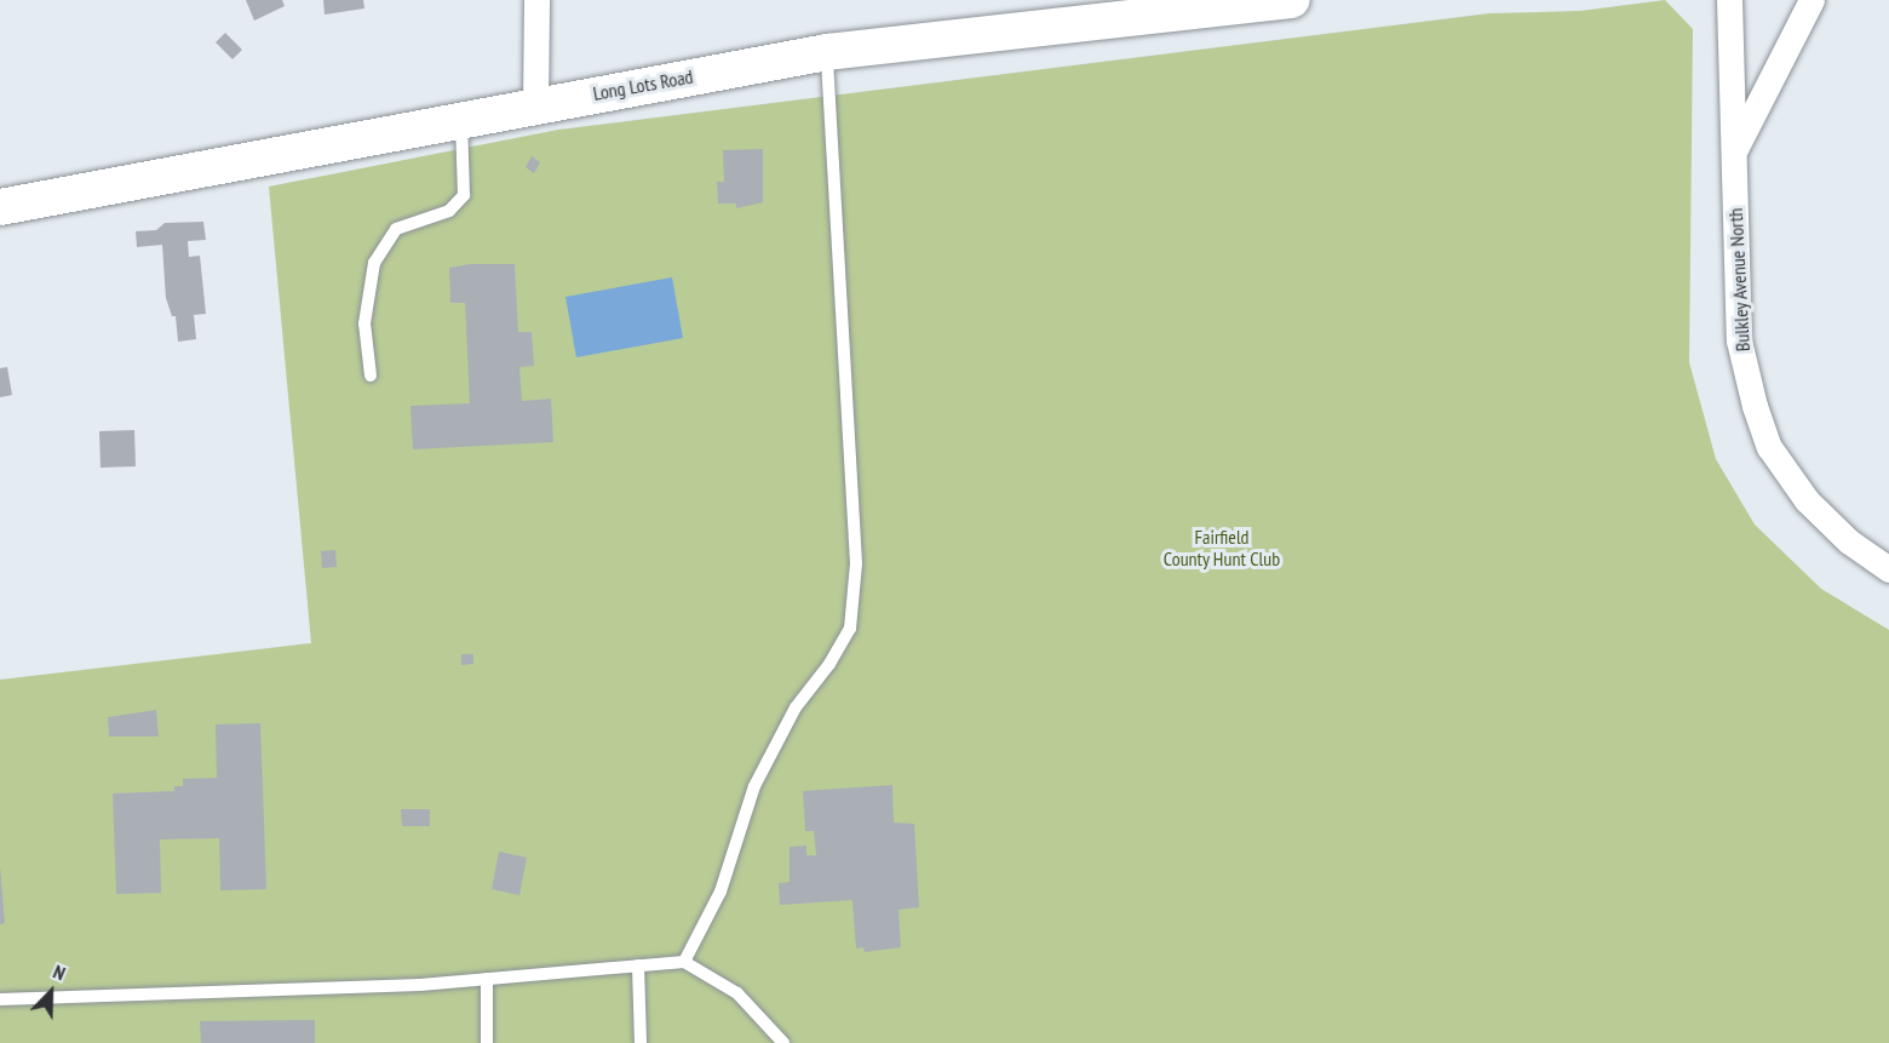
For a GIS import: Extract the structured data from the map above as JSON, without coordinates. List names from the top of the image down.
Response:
{
  "streets": {
    "main road": ["Long Lots Road"],
    "street": ["Bulkley Avenue North"]
  },
  "parks": ["Fairfield County Hunt Club"],
  "north": "top right"
}
